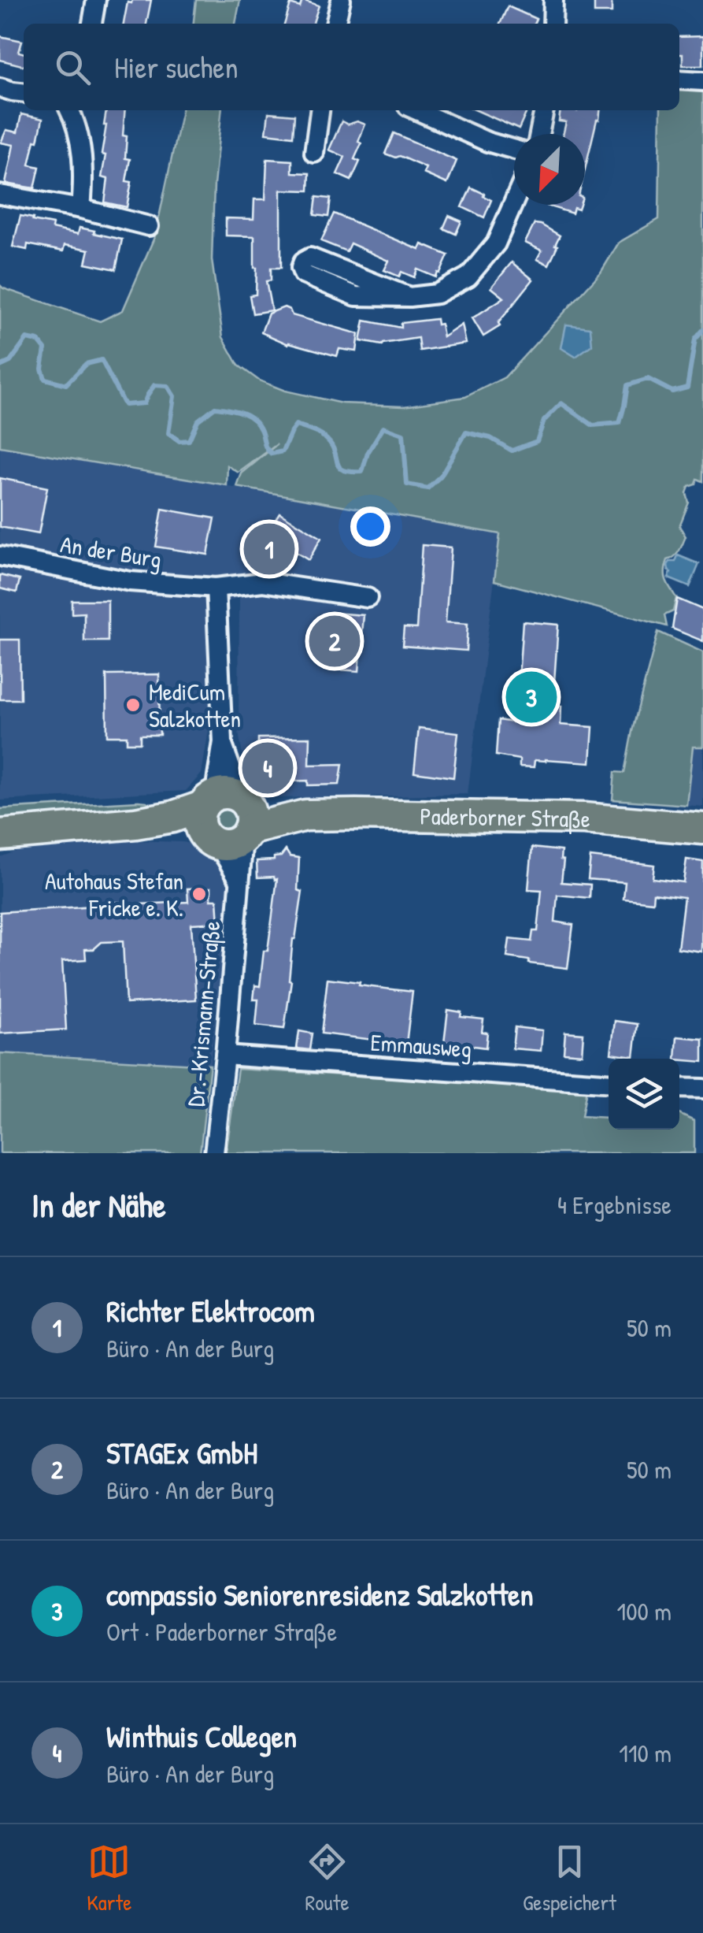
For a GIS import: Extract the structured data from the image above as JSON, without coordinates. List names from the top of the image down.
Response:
{
  "streets": {
    "main road": ["Paderborner Straße"],
    "street": ["An der Burg", "Dr.-Krismann-Straße", "Emmausweg"]
  },
  "crossings": [
    ["Paderborner Straße", "Dr.-Krismann-Straße"],
    ["Dr.-Krismann-Straße", "Emmausweg"]
  ],
  "places": ["MediCum Salzkotten", "Autohaus Stefan Fricke e. K."],
  "north": "bottom left",
  "page": {
    "search": "Hier suchen",
    "pins": [
      "1",
      "2",
      "3",
      "4"
    ],
    "heading": ["In der Nähe", "4 Ergebnisse"],
    "list": [
      {
        "mark": "1",
        "name": "Richter Elektrocom",
        "note": "Büro · An der Burg",
        "value": "50 m"
      },
      {
        "mark": "2",
        "name": "STAGEx GmbH",
        "note": "Büro · An der Burg",
        "value": "50 m"
      },
      {
        "mark": "3",
        "name": "compassio Seniorenresidenz Salzkotten",
        "note": "Ort · Paderborner Straße",
        "value": "100 m"
      },
      {
        "mark": "4",
        "name": "Winthuis Collegen",
        "note": "Büro · An der Burg",
        "value": "110 m"
      }
    ],
    "nav": ["Karte", "Route", "Gespeichert"]
  }
}
